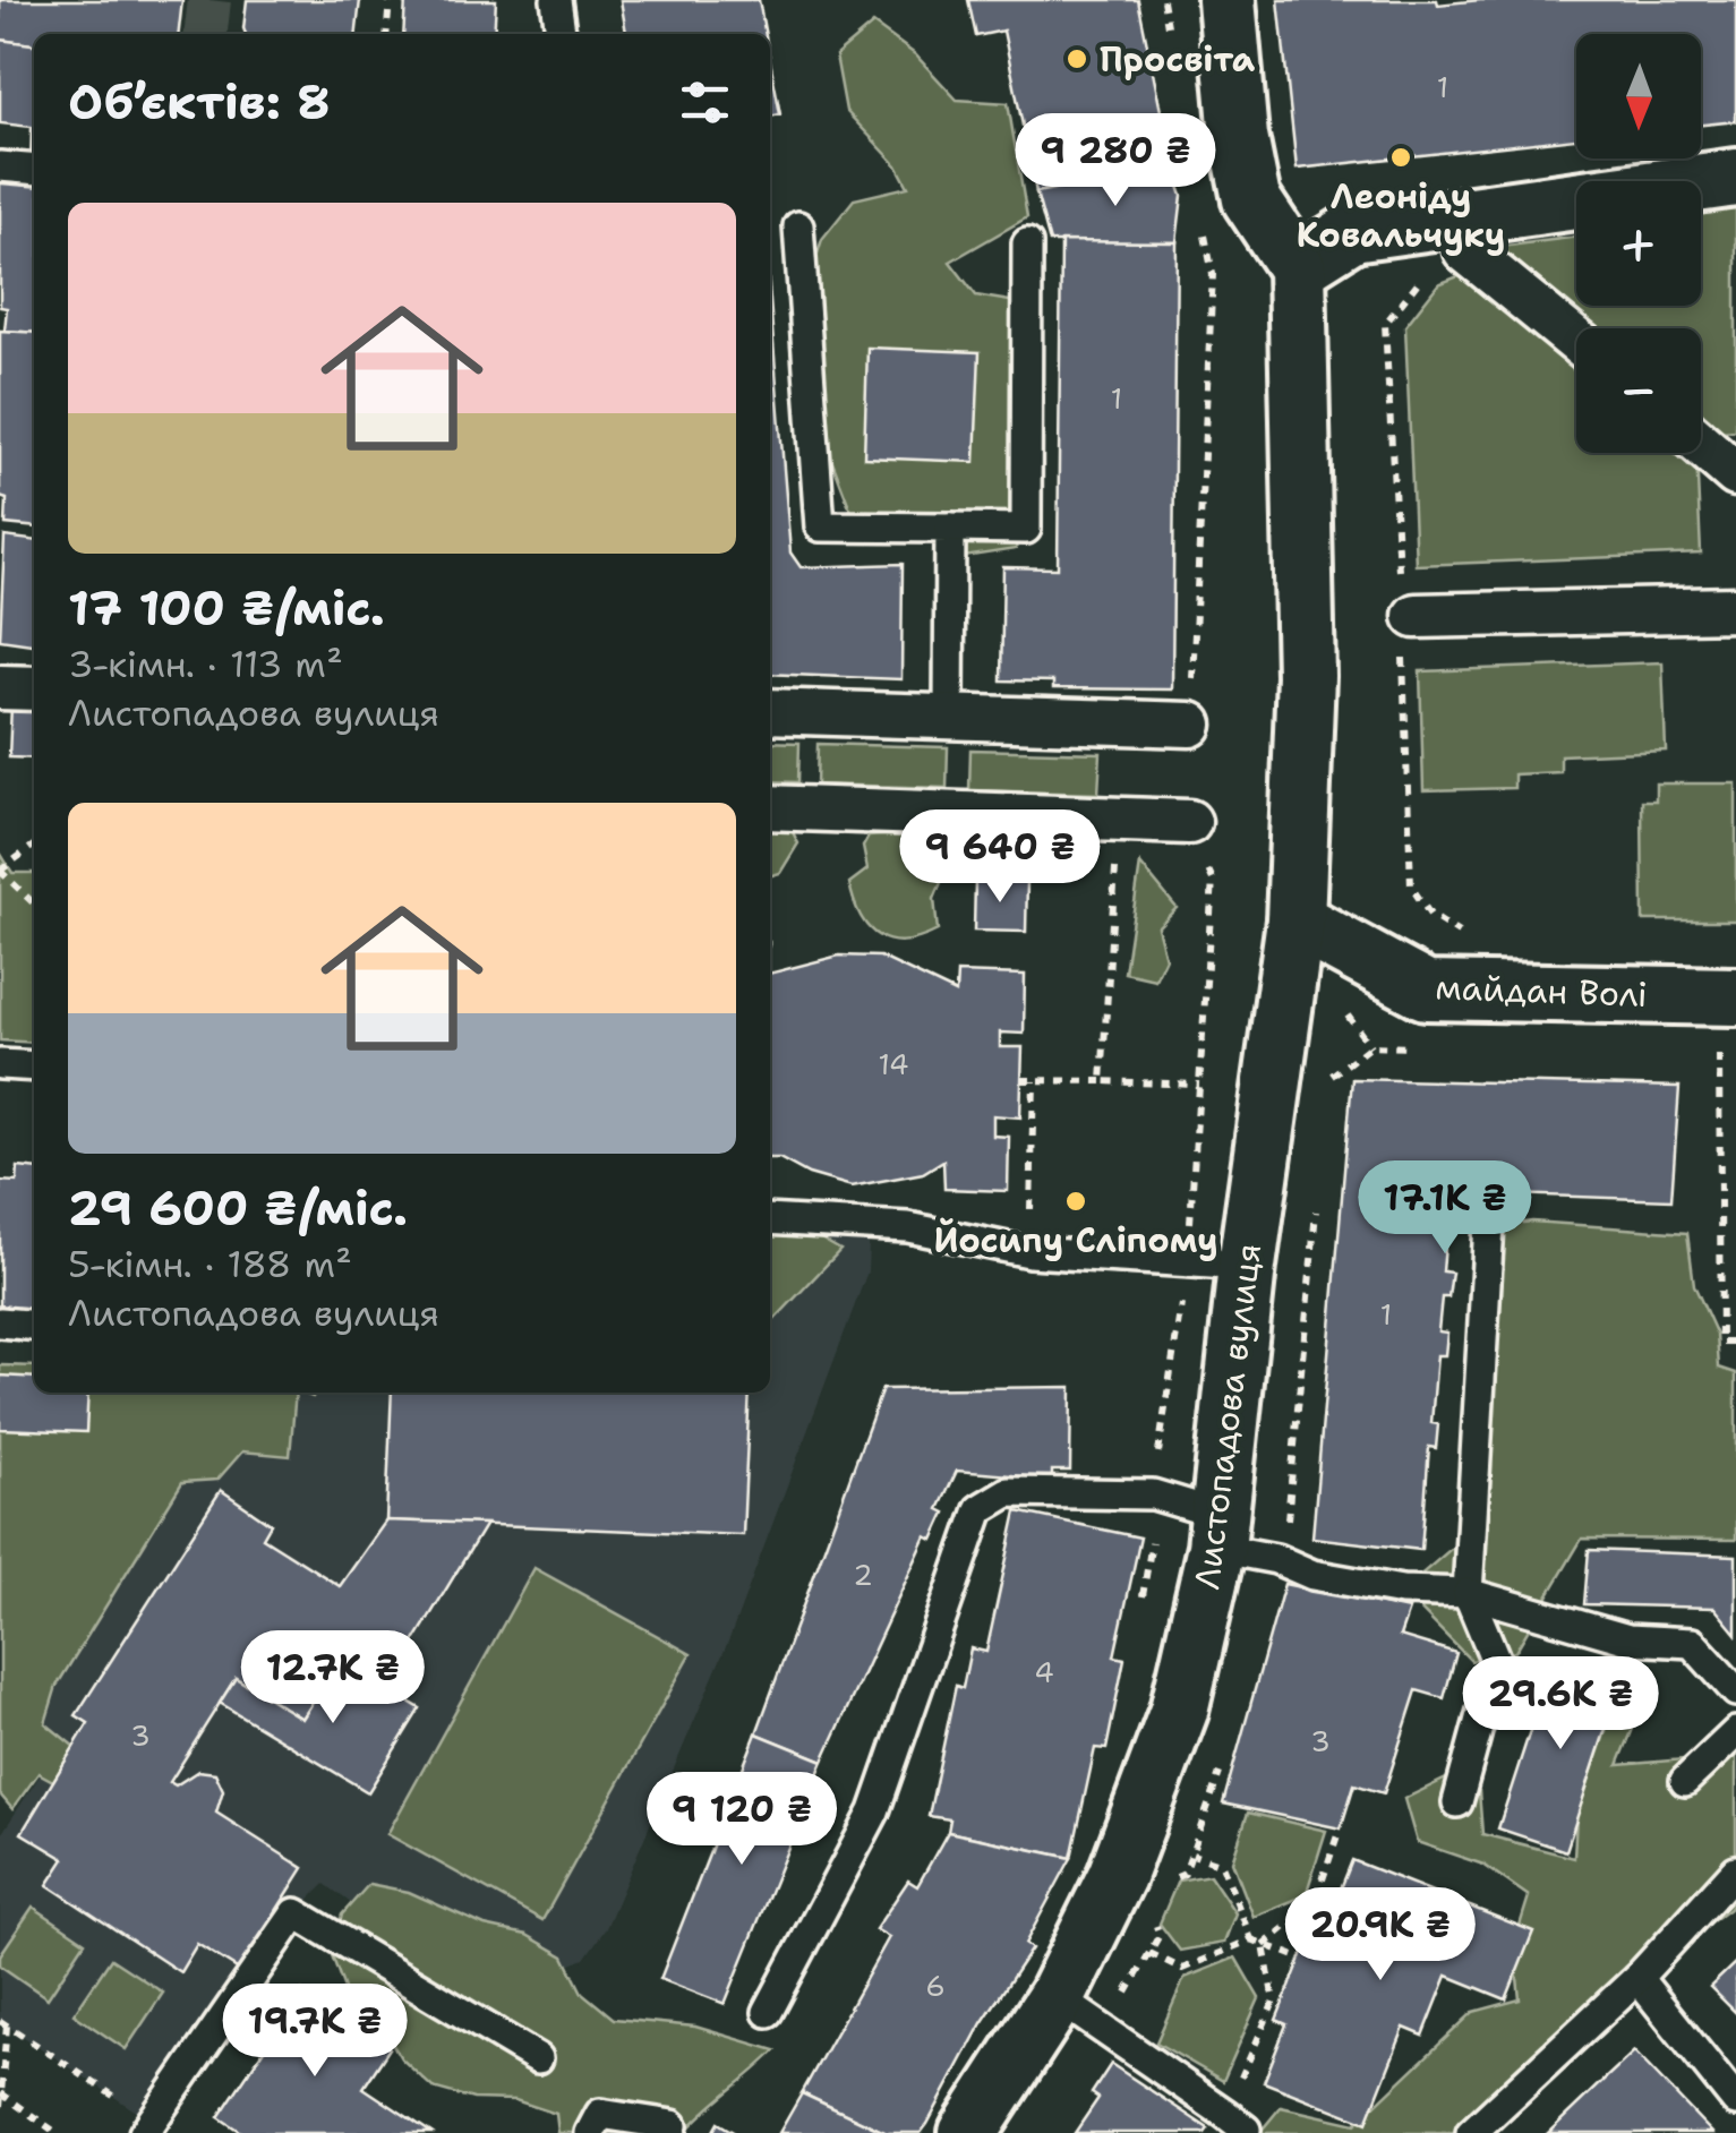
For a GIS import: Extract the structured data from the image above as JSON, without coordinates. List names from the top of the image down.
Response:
{
  "streets": {
    "street": ["майдан Волі", "Листопадова вулиця"]
  },
  "crossings": [
    ["майдан Волі", "Листопадова вулиця"]
  ],
  "places": ["Просвіта", "Леоніду Ковальчуку", "Йосипу Сліпому"],
  "house_numbers": [
    "1",
    "1",
    "14",
    "1",
    "2",
    "4",
    "3",
    "3",
    "6"
  ],
  "north": "bottom",
  "page": {
    "map_buttons": ["+", "−"],
    "heading": "Об’єктів: 8",
    "price": [
      "9 280 ₴",
      "9 640 ₴",
      "17.1K ₴",
      "12.7K ₴",
      "29.6K ₴",
      "9 120 ₴",
      "20.9K ₴",
      "19.7K ₴"
    ],
    "list": [
      {
        "name": "17 100 ₴/міс.",
        "note": "3-кімн. · 113 m² · Листопадова вулиця"
      },
      {
        "name": "29 600 ₴/міс.",
        "note": "5-кімн. · 188 m² · Листопадова вулиця"
      }
    ]
  }
}
